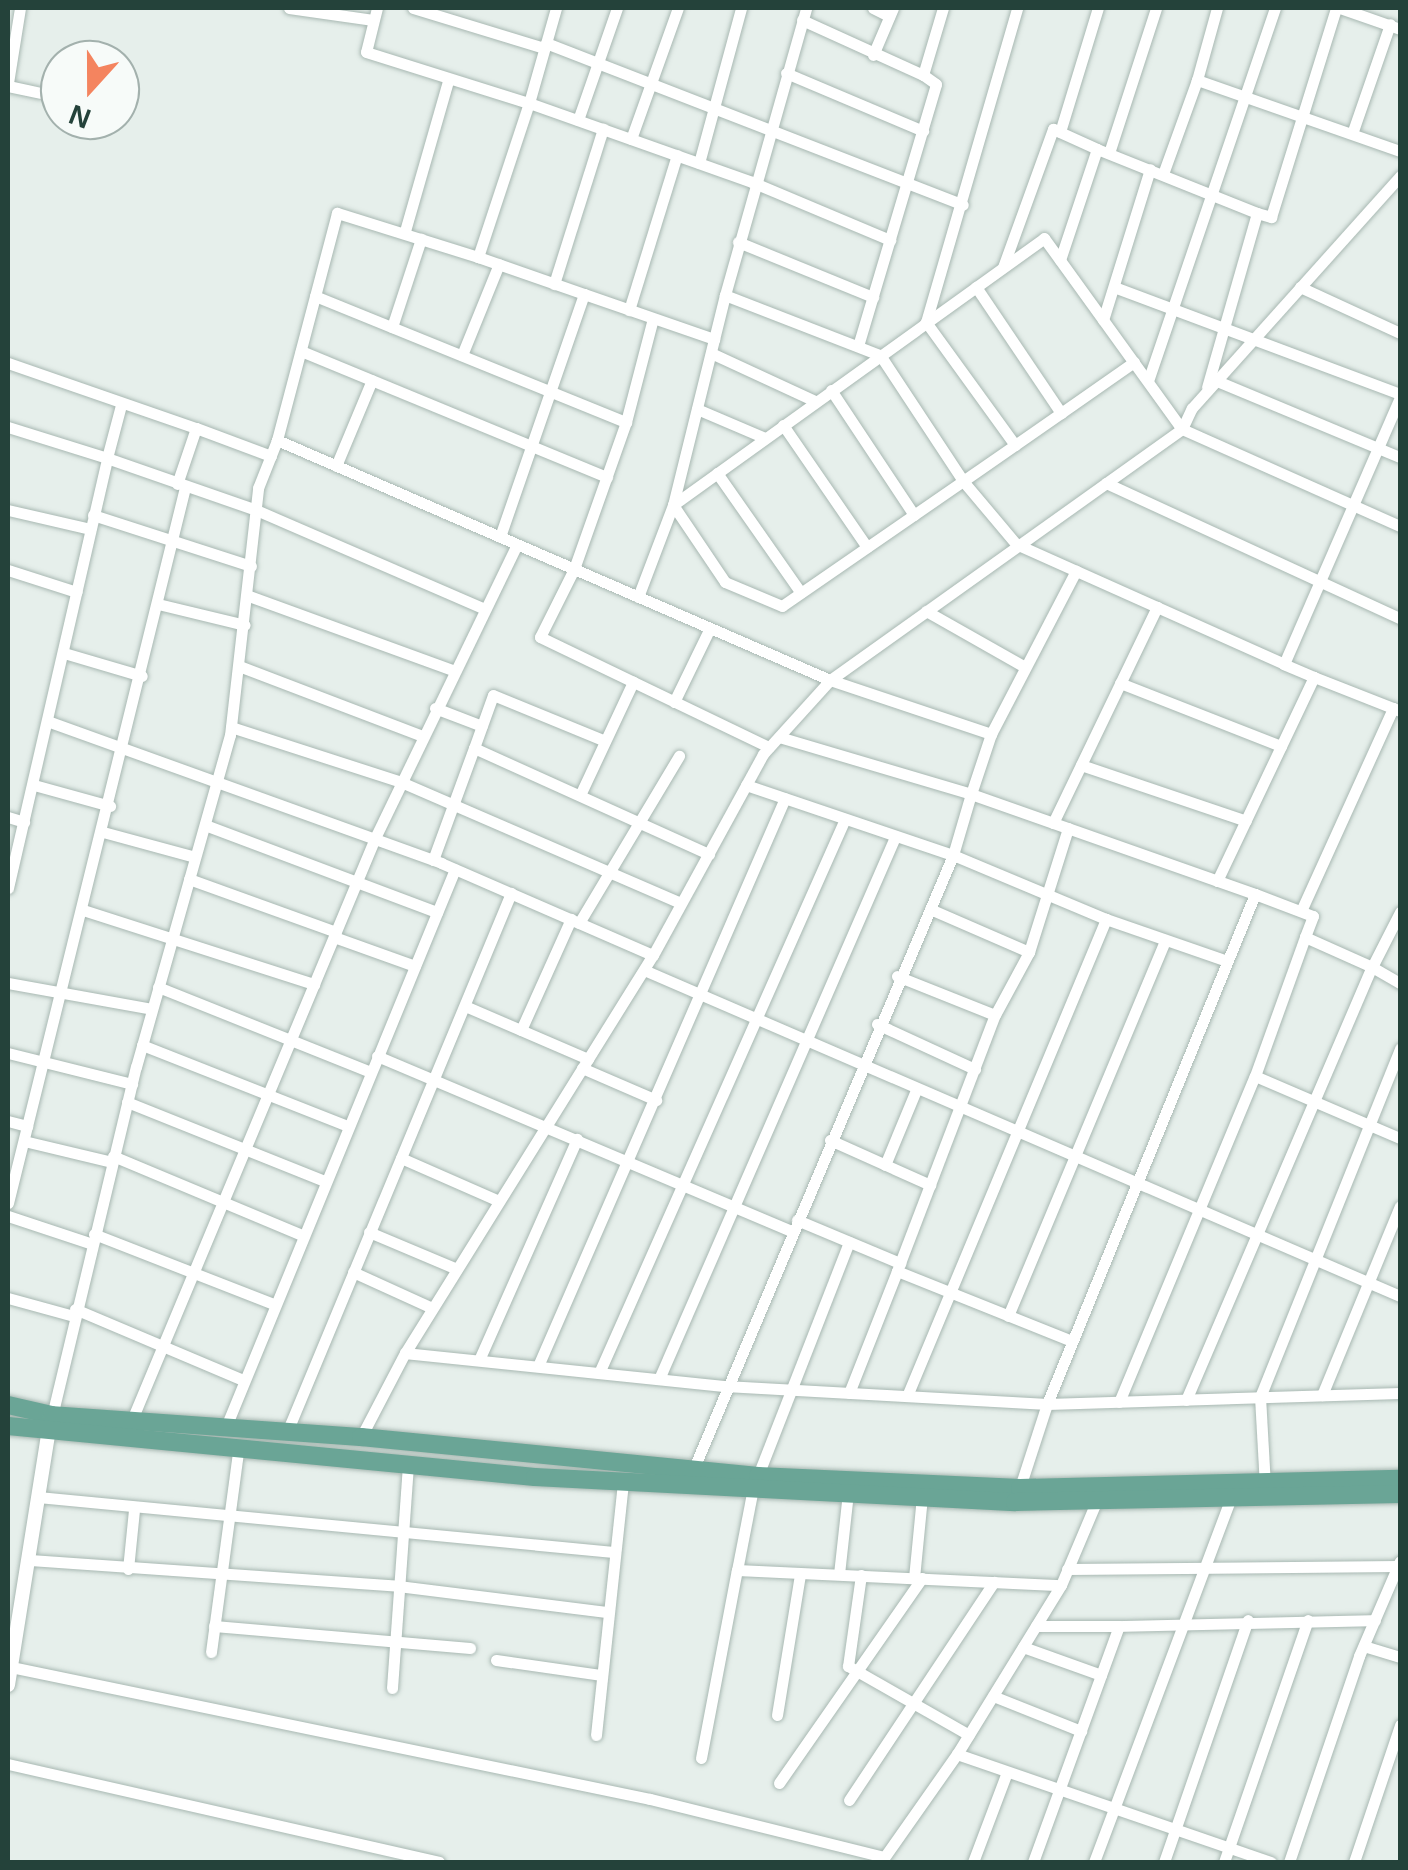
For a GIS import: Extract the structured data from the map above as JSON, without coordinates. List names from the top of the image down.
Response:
{
  "north": "bottom"
}
